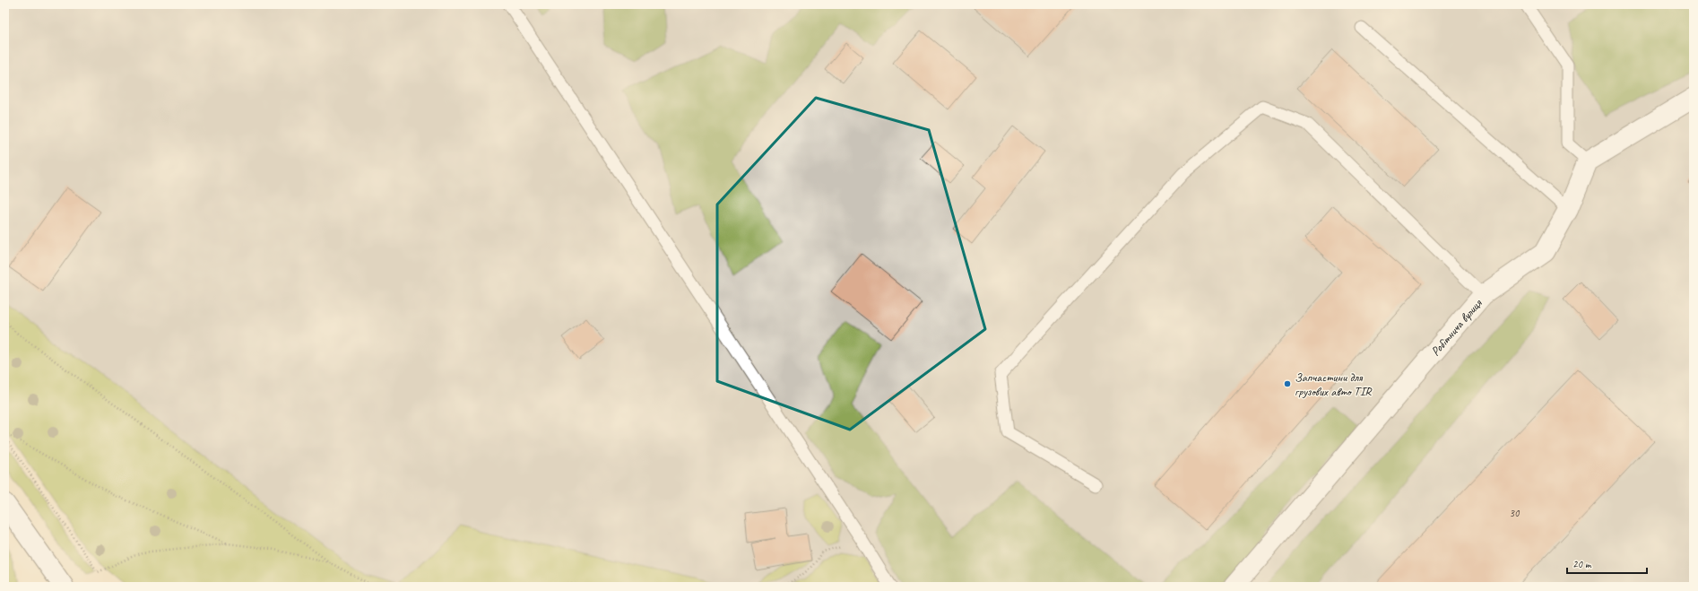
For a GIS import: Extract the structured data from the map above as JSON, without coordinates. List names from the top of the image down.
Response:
{
  "streets": {
    "street": ["Робітнича вулиця"]
  },
  "places": ["Запчастини для грузових авто TIR"],
  "house_numbers": ["30"],
  "scale_bar": "20 m"
}
